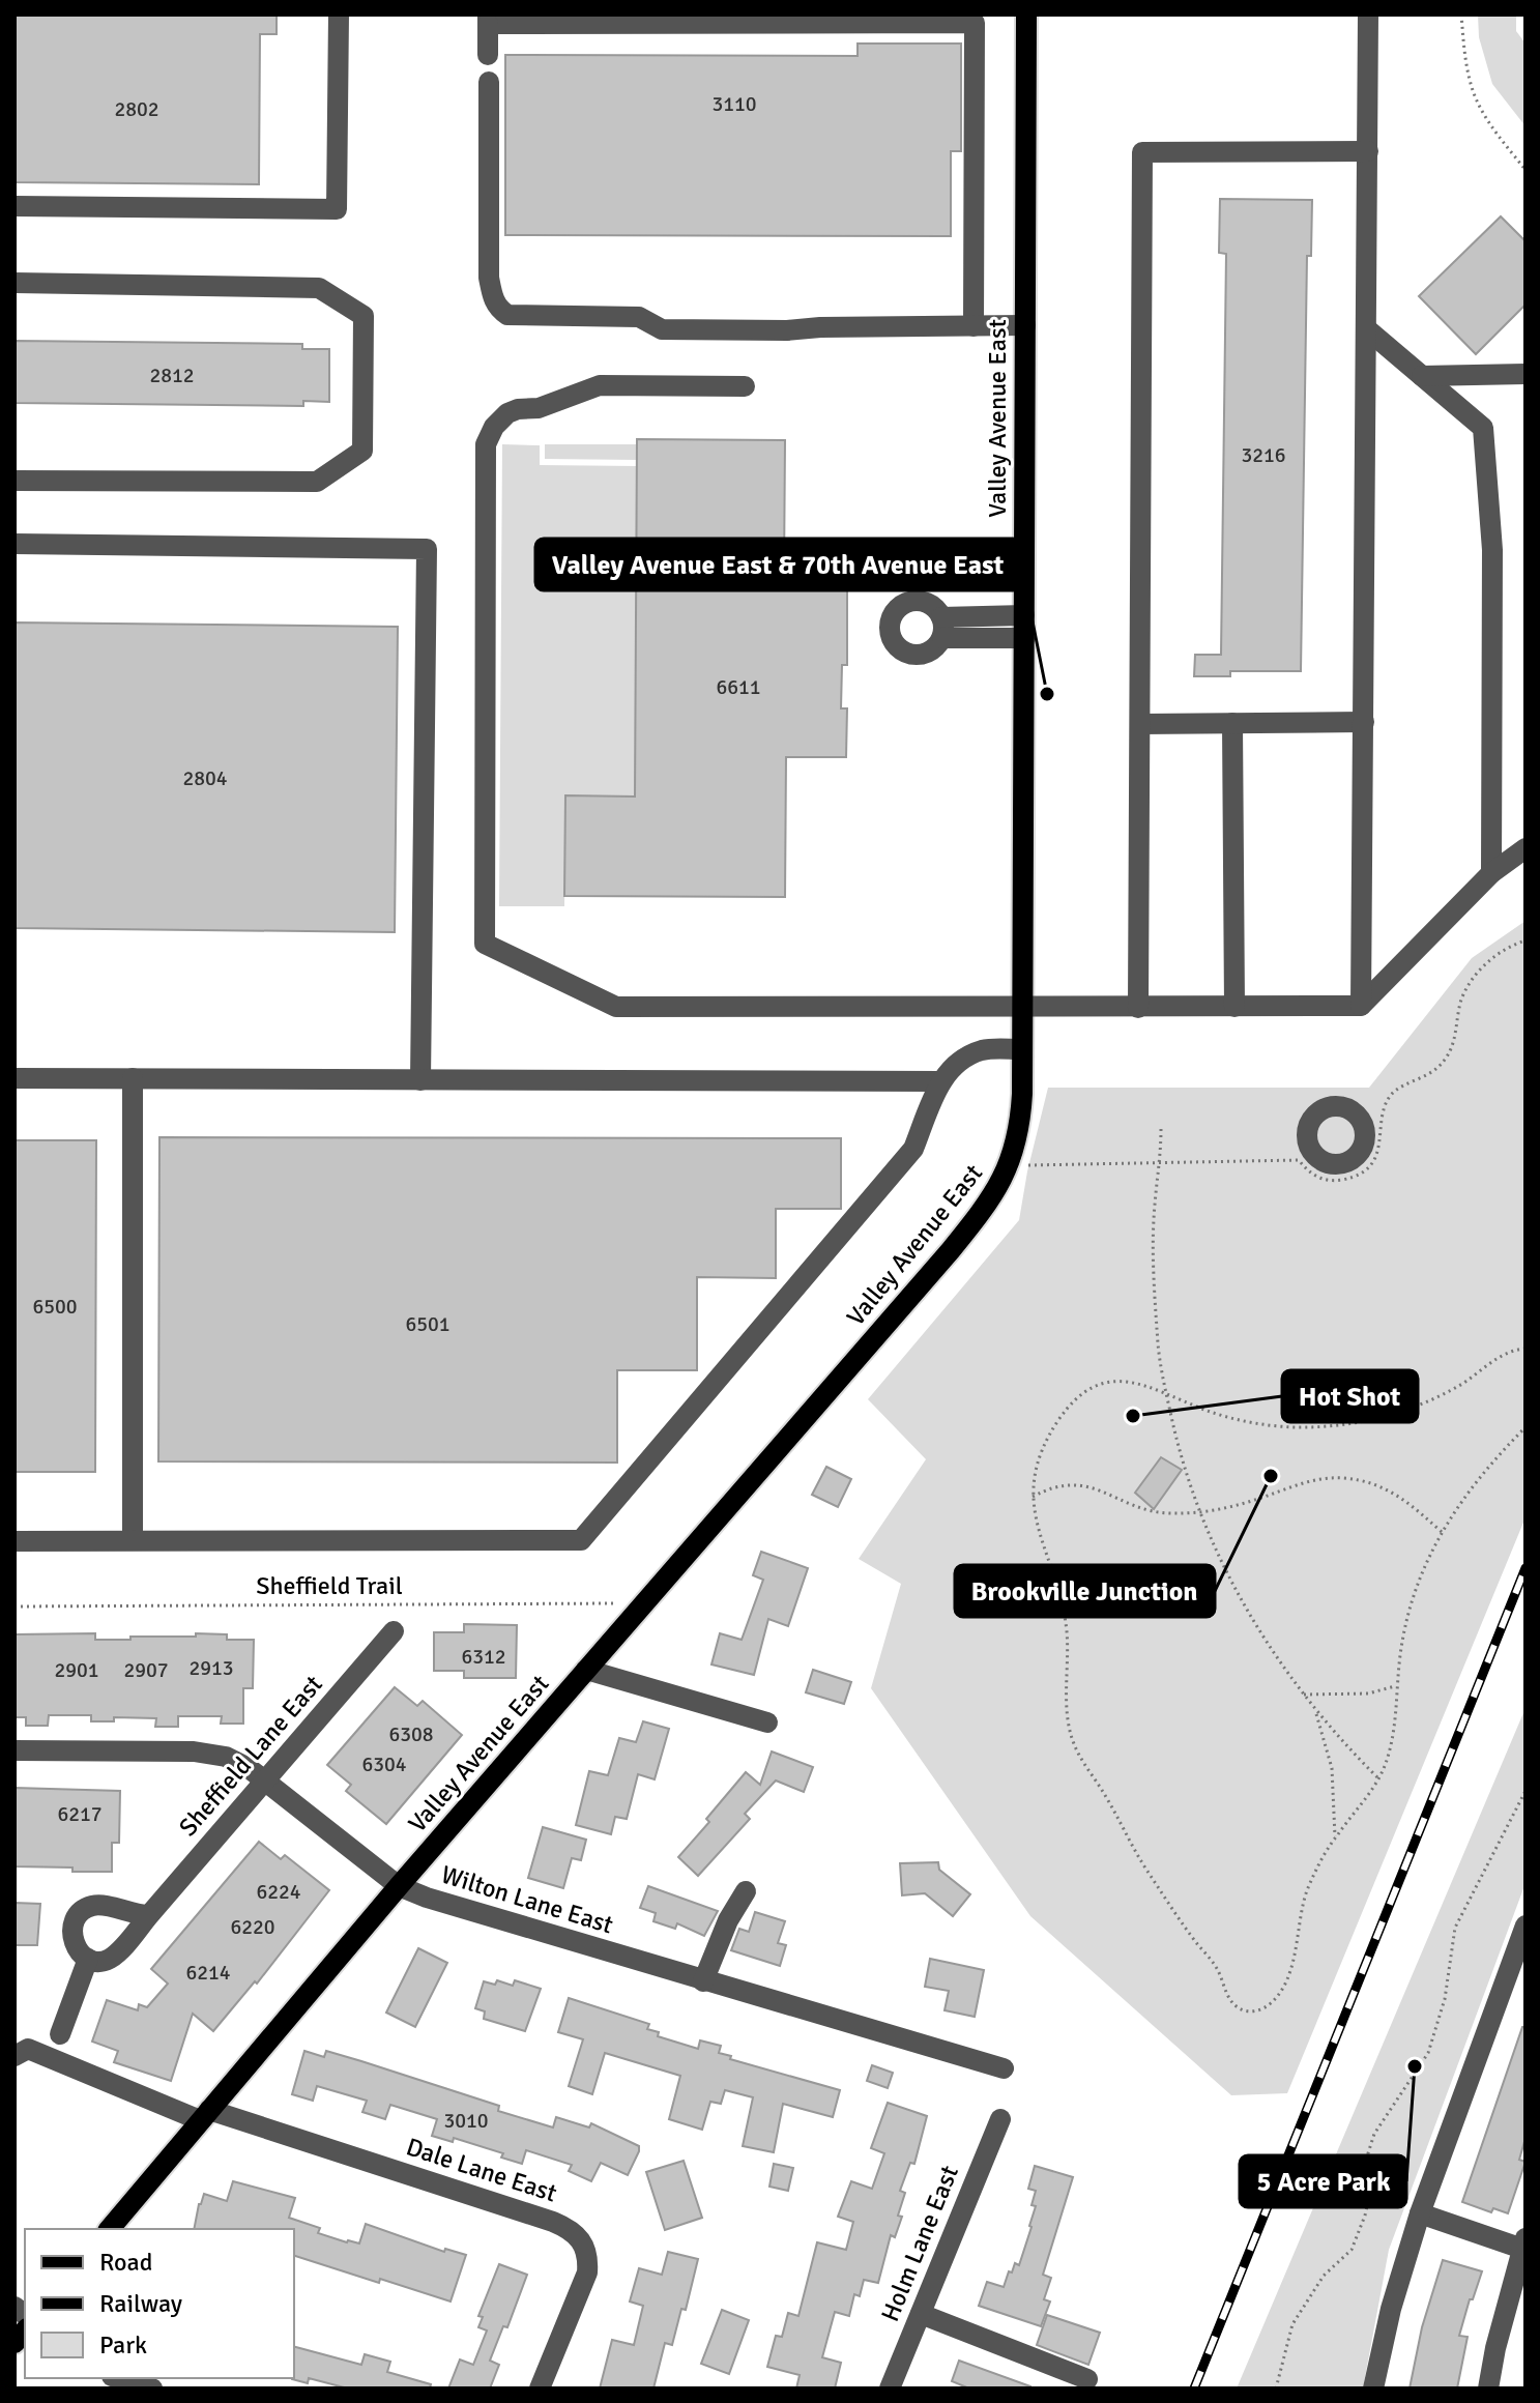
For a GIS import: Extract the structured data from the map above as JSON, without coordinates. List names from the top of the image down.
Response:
{
  "streets": {
    "main road": ["Valley Avenue East"],
    "street": [
      "Sheffield Lane East",
      "Wilton Lane East",
      "Dale Lane East",
      "Holm Lane East"
    ],
    "path": ["Sheffield Trail"]
  },
  "crossings": [
    ["Valley Avenue East", "Sheffield Trail"],
    ["Valley Avenue East", "Wilton Lane East"],
    ["Valley Avenue East", "Dale Lane East"],
    ["Sheffield Lane East", "Wilton Lane East"]
  ],
  "places": [
    "Valley Avenue East & 70th Avenue East",
    "Hot Shot",
    "Brookville Junction",
    "5 Acre Park"
  ],
  "house_numbers": [
    "3110",
    "2802",
    "2812",
    "3216",
    "6611",
    "2804",
    "6500",
    "6501",
    "6312",
    "2913",
    "2901",
    "2907",
    "6308",
    "6304",
    "6217",
    "6224",
    "6220",
    "6214",
    "3010"
  ],
  "legend": ["Road", "Railway", "Park"]
}
